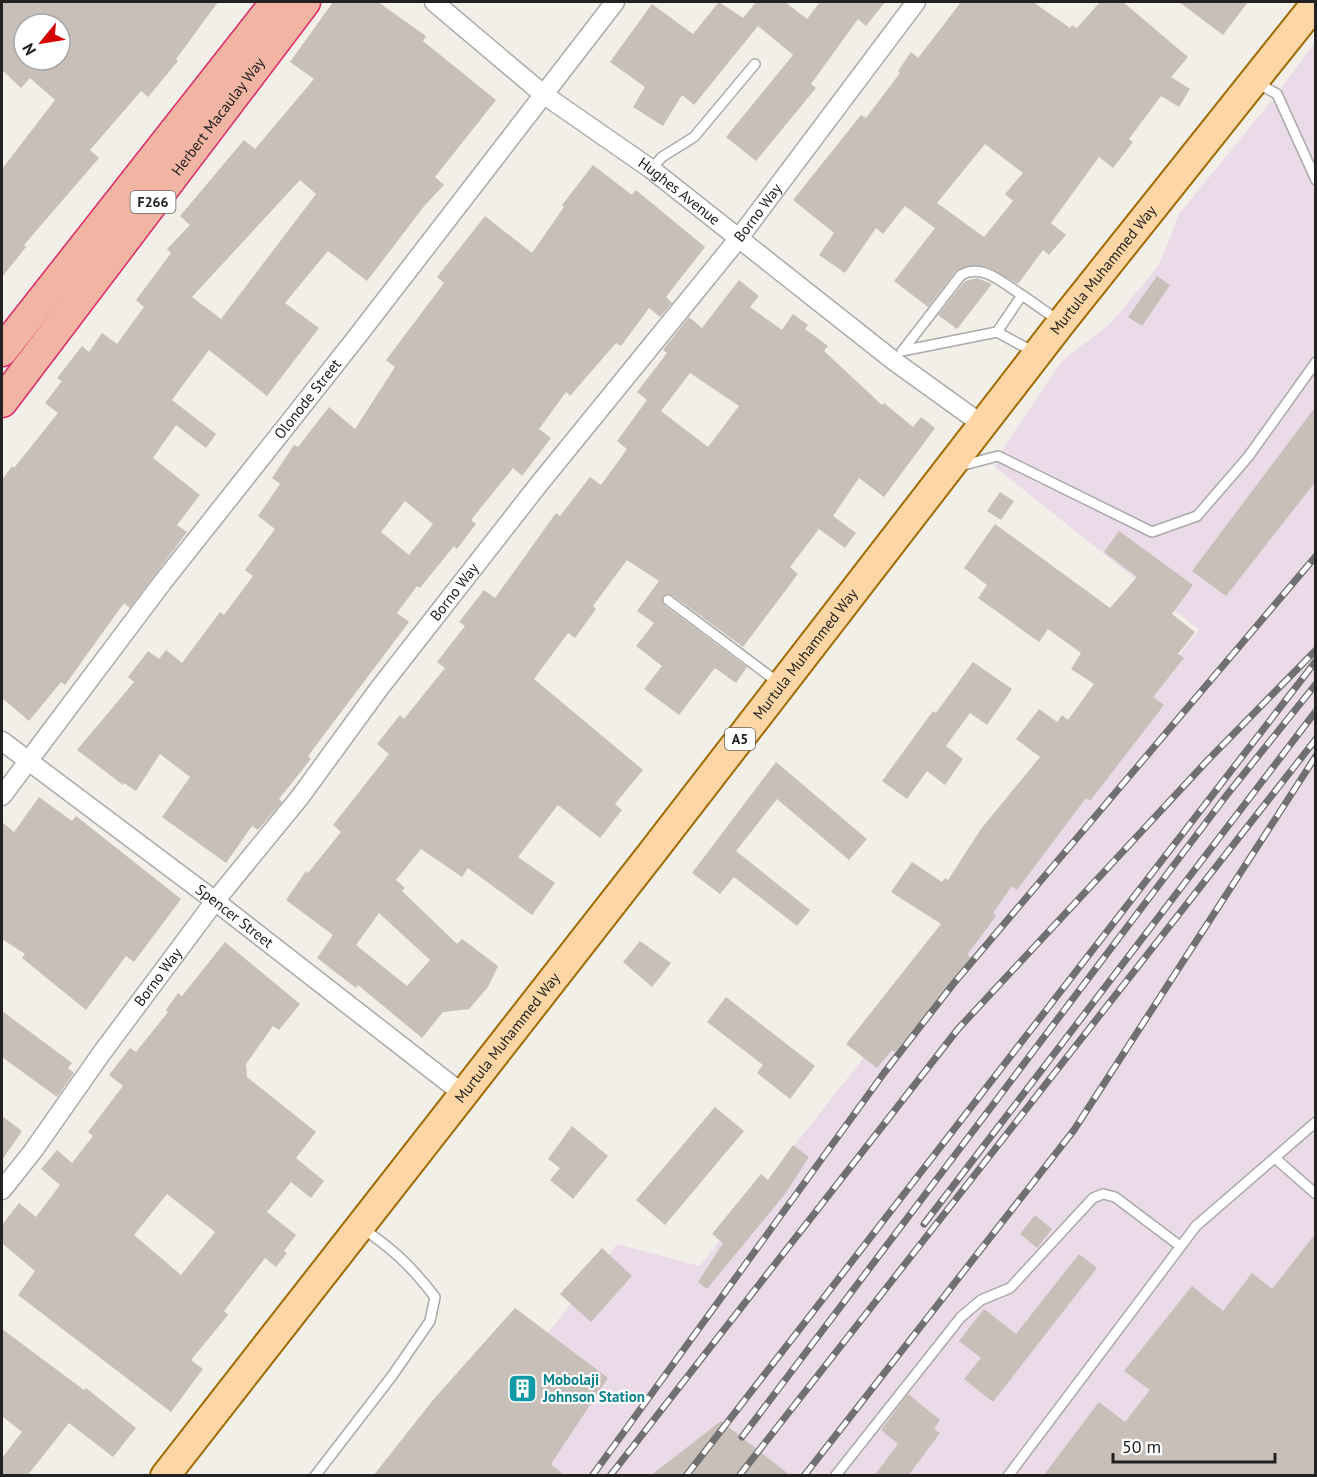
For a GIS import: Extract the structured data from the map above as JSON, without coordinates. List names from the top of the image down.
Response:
{
  "streets": {
    "highway": ["Herbert Macaulay Way", "F266"],
    "main road": ["Murtula Muhammed Way", "A5"],
    "street": [
      "Hughes Avenue",
      "Borno Way",
      "Olonode Street",
      "Spencer Street"
    ]
  },
  "crossings": [
    ["Hughes Avenue", "Borno Way"],
    ["Hughes Avenue", "Murtula Muhammed Way"],
    ["Hughes Avenue", "Olonode Street"],
    ["Borno Way", "Spencer Street"],
    ["Murtula Muhammed Way", "Spencer Street"],
    ["Olonode Street", "Spencer Street"]
  ],
  "places": {
    "building": ["Mobolaji Johnson Station"]
  },
  "scale_bar": "50 m",
  "north": "bottom left"
}
